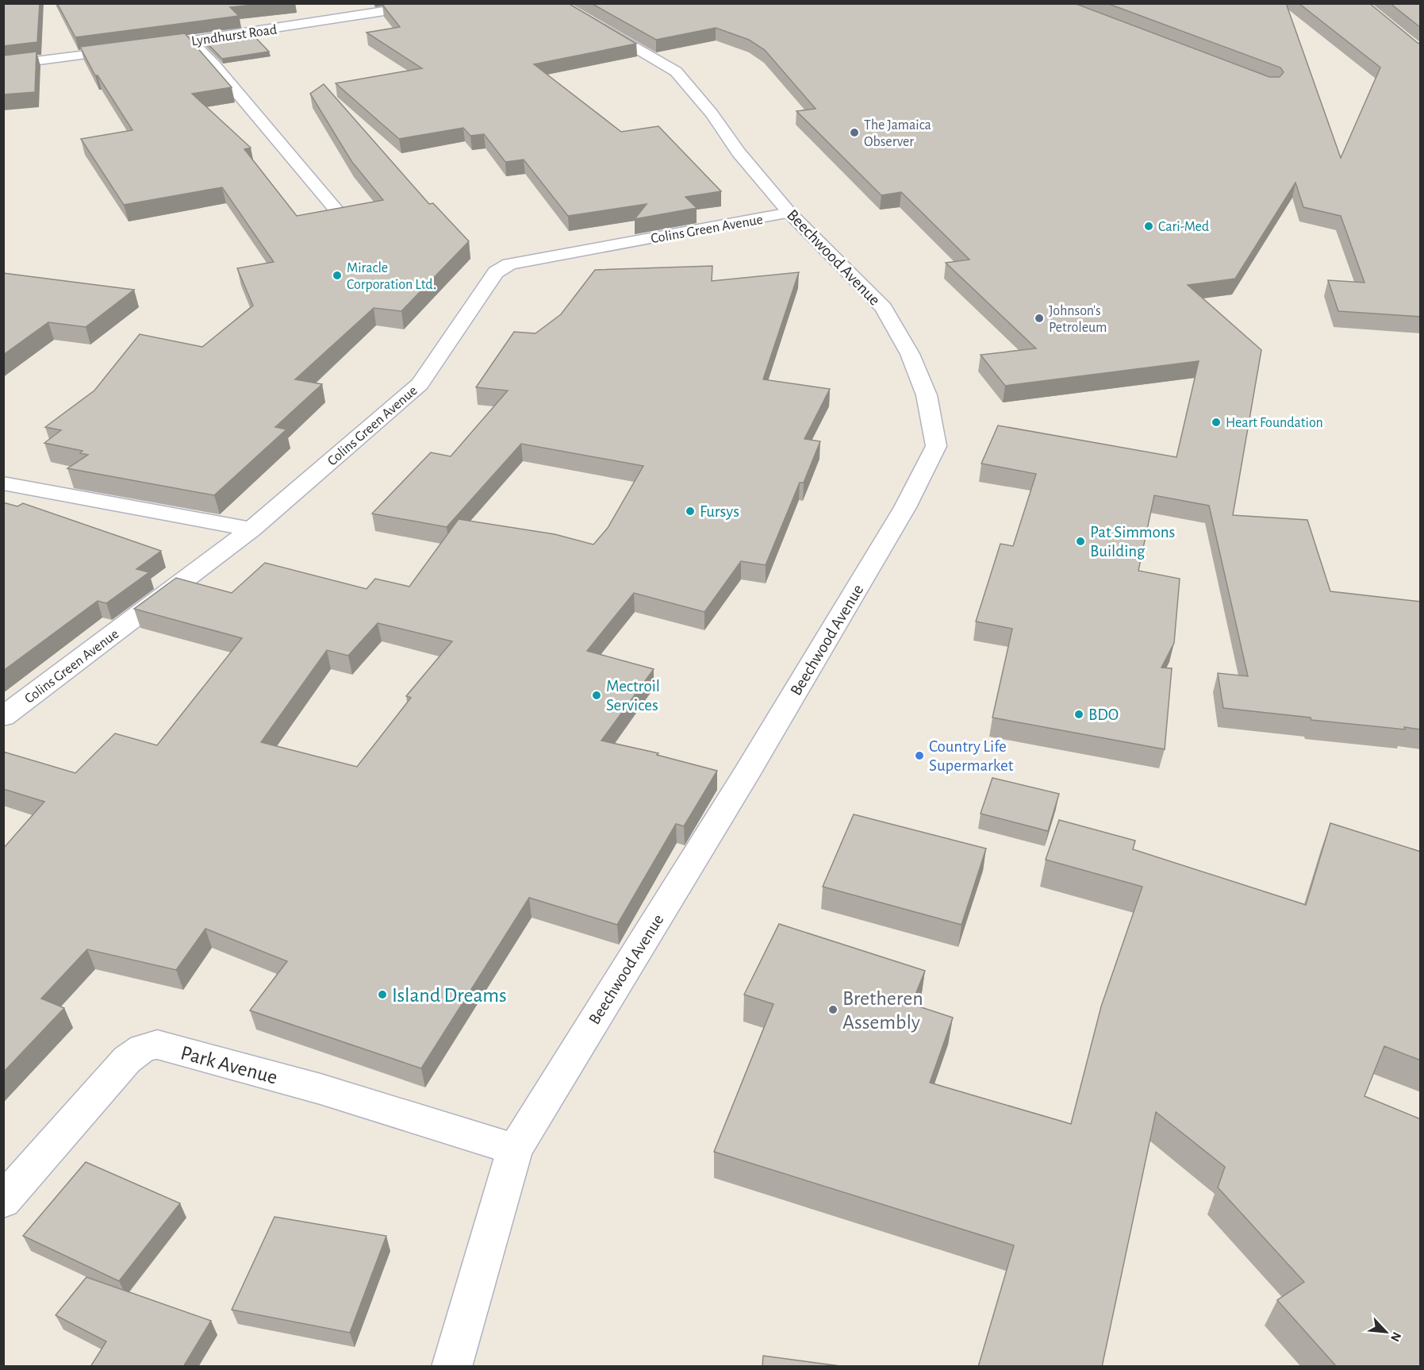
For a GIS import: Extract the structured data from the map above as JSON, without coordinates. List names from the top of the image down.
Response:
{
  "streets": {
    "street": [
      "Lyndhurst Road",
      "Colins Green Avenue",
      "Beechwood Avenue",
      "Park Avenue"
    ]
  },
  "crossings": [
    ["Colins Green Avenue", "Beechwood Avenue"],
    ["Beechwood Avenue", "Park Avenue"]
  ],
  "places": [
    "The Jamaica Observer",
    "Cari-Med",
    "Miracle Corporation Ltd.",
    "Johnson's Petroleum",
    "Heart Foundation",
    "Fursys",
    "Pat Simmons Building",
    "Mectroil Services",
    "BDO",
    "Country Life Supermarket",
    "Island Dreams",
    "Bretheren Assembly"
  ],
  "north": "bottom right"
}
